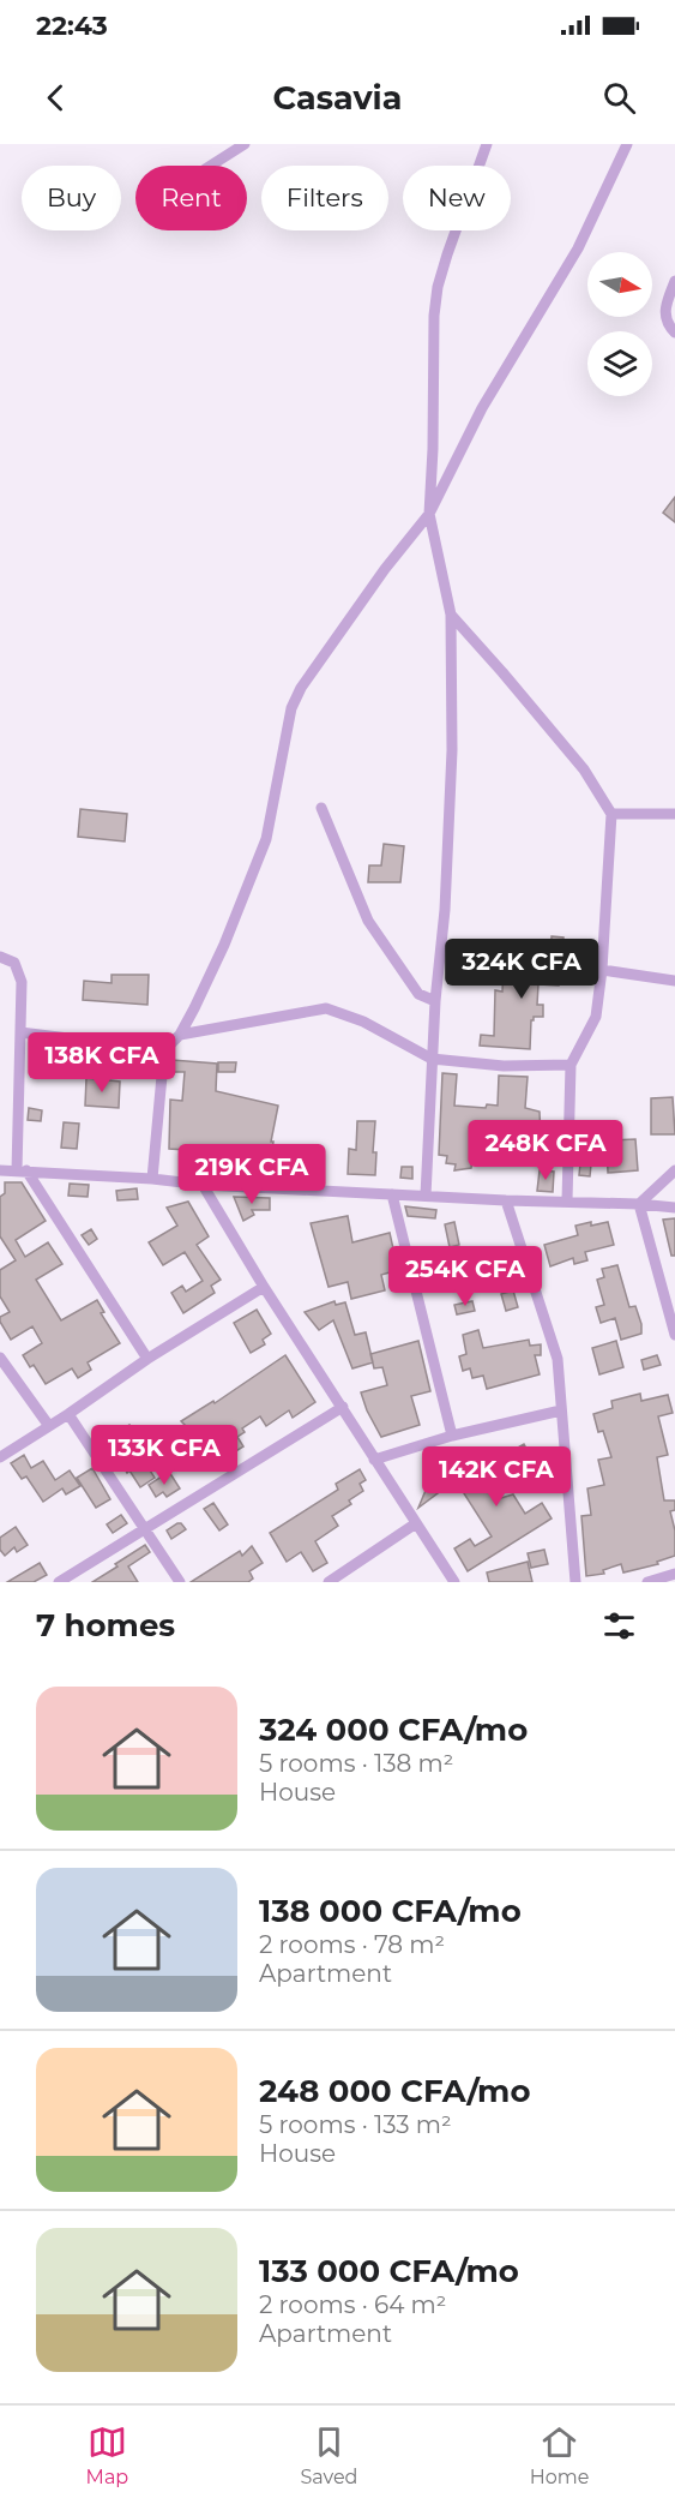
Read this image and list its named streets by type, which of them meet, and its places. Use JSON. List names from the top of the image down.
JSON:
{
  "north": "right",
  "page": {
    "status": "22:43",
    "header": "Casavia",
    "chip": [
      "Buy",
      "Rent",
      "Filters",
      "New"
    ],
    "price": [
      "324K CFA",
      "138K CFA",
      "248K CFA",
      "219K CFA",
      "254K CFA",
      "133K CFA",
      "142K CFA"
    ],
    "heading": "7 homes",
    "list": [
      {
        "name": "324 000 CFA/mo",
        "note": "5 rooms · 138 m² · House"
      },
      {
        "name": "138 000 CFA/mo",
        "note": "2 rooms · 78 m² · Apartment"
      },
      {
        "name": "248 000 CFA/mo",
        "note": "5 rooms · 133 m² · House"
      },
      {
        "name": "133 000 CFA/mo",
        "note": "2 rooms · 64 m² · Apartment"
      }
    ],
    "tabs": ["Map", "Saved", "Home"]
  }
}
